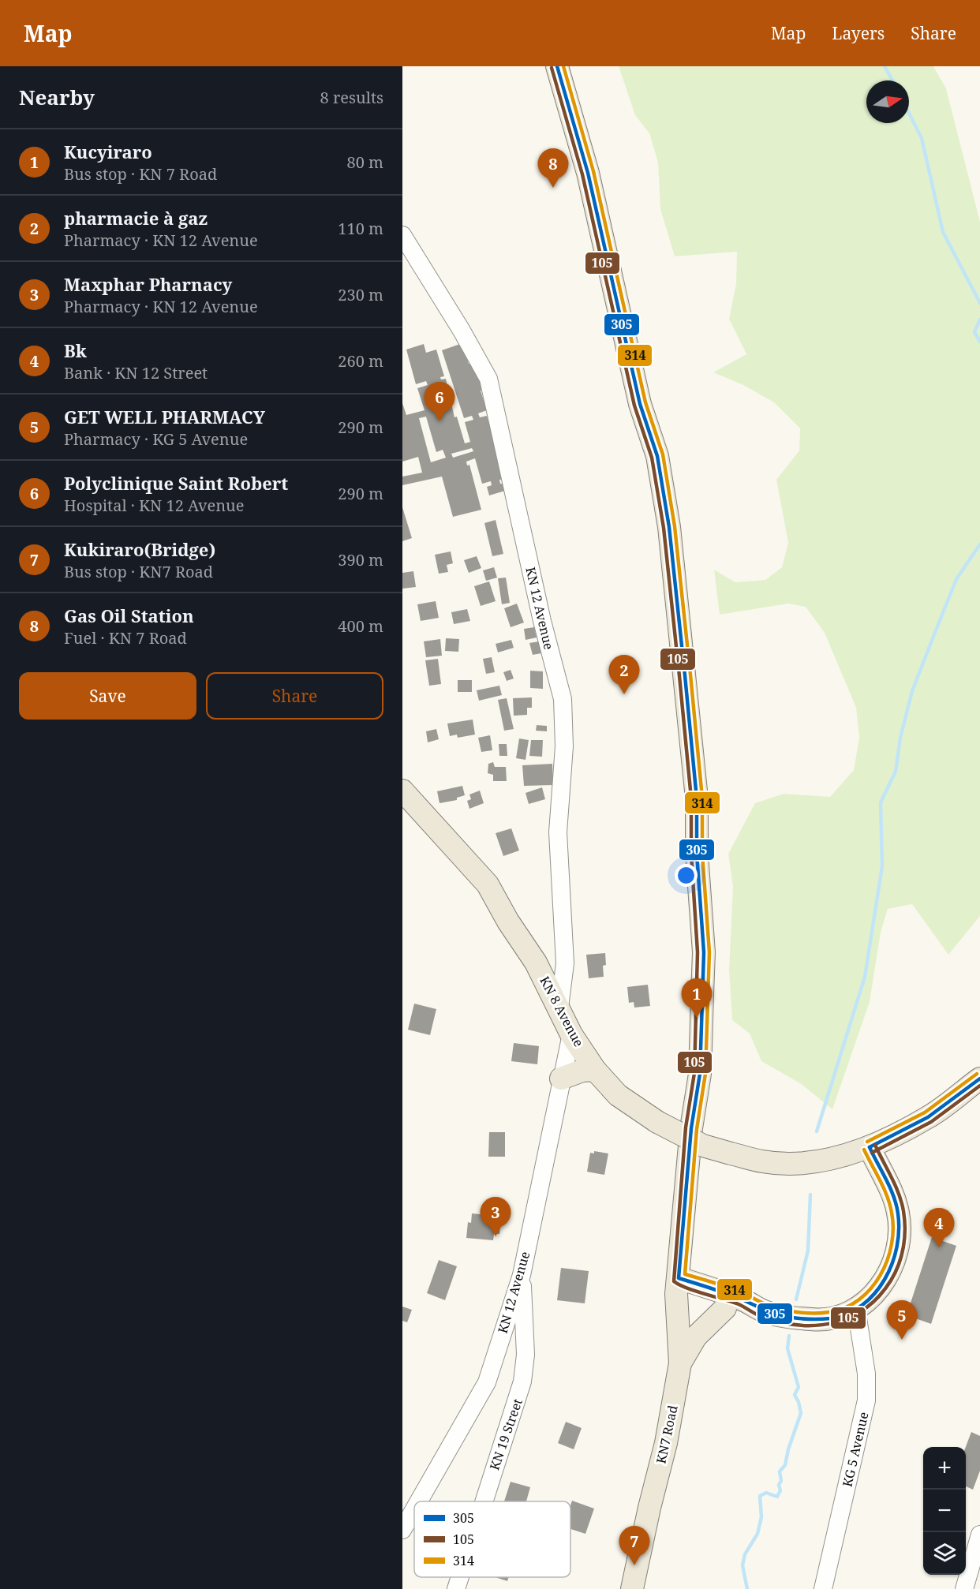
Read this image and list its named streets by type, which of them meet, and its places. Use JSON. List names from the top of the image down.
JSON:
{
  "streets": {
    "main road": ["KN 8 Avenue", "KN7 Road"],
    "street": ["KN 12 Avenue", "KN 19 Street", "KG 5 Avenue"]
  },
  "crossings": [
    ["KN 12 Avenue", "KN 8 Avenue"],
    ["KN 12 Avenue", "KN 19 Street"]
  ],
  "lines": ["transit line 305", "transit line 314", "transit line 105"],
  "legend": ["305", "105", "314"],
  "north": "right",
  "page": {
    "header": "Map",
    "nav": ["Map", "Layers", "Share"],
    "heading": ["Nearby", "8 results"],
    "list": [
      {
        "mark": "1",
        "name": "Kucyiraro",
        "note": "Bus stop · KN 7 Road",
        "value": "80 m"
      },
      {
        "mark": "2",
        "name": "pharmacie à gaz",
        "note": "Pharmacy · KN 12 Avenue",
        "value": "110 m"
      },
      {
        "mark": "3",
        "name": "Maxphar Pharnacy",
        "note": "Pharmacy · KN 12 Avenue",
        "value": "230 m"
      },
      {
        "mark": "4",
        "name": "Bk",
        "note": "Bank · KN 12 Street",
        "value": "260 m"
      },
      {
        "mark": "5",
        "name": "GET WELL PHARMACY",
        "note": "Pharmacy · KG 5 Avenue",
        "value": "290 m"
      },
      {
        "mark": "6",
        "name": "Polyclinique Saint Robert",
        "note": "Hospital · KN 12 Avenue",
        "value": "290 m"
      },
      {
        "mark": "7",
        "name": "Kukiraro(Bridge)",
        "note": "Bus stop · KN7 Road",
        "value": "390 m"
      },
      {
        "mark": "8",
        "name": "Gas Oil Station",
        "note": "Fuel · KN 7 Road",
        "value": "400 m"
      }
    ],
    "pins": [
      "8",
      "6",
      "2",
      "1",
      "3",
      "4",
      "5",
      "7"
    ],
    "buttons": ["Save", "Share"],
    "map_buttons": ["+", "−"]
  }
}
